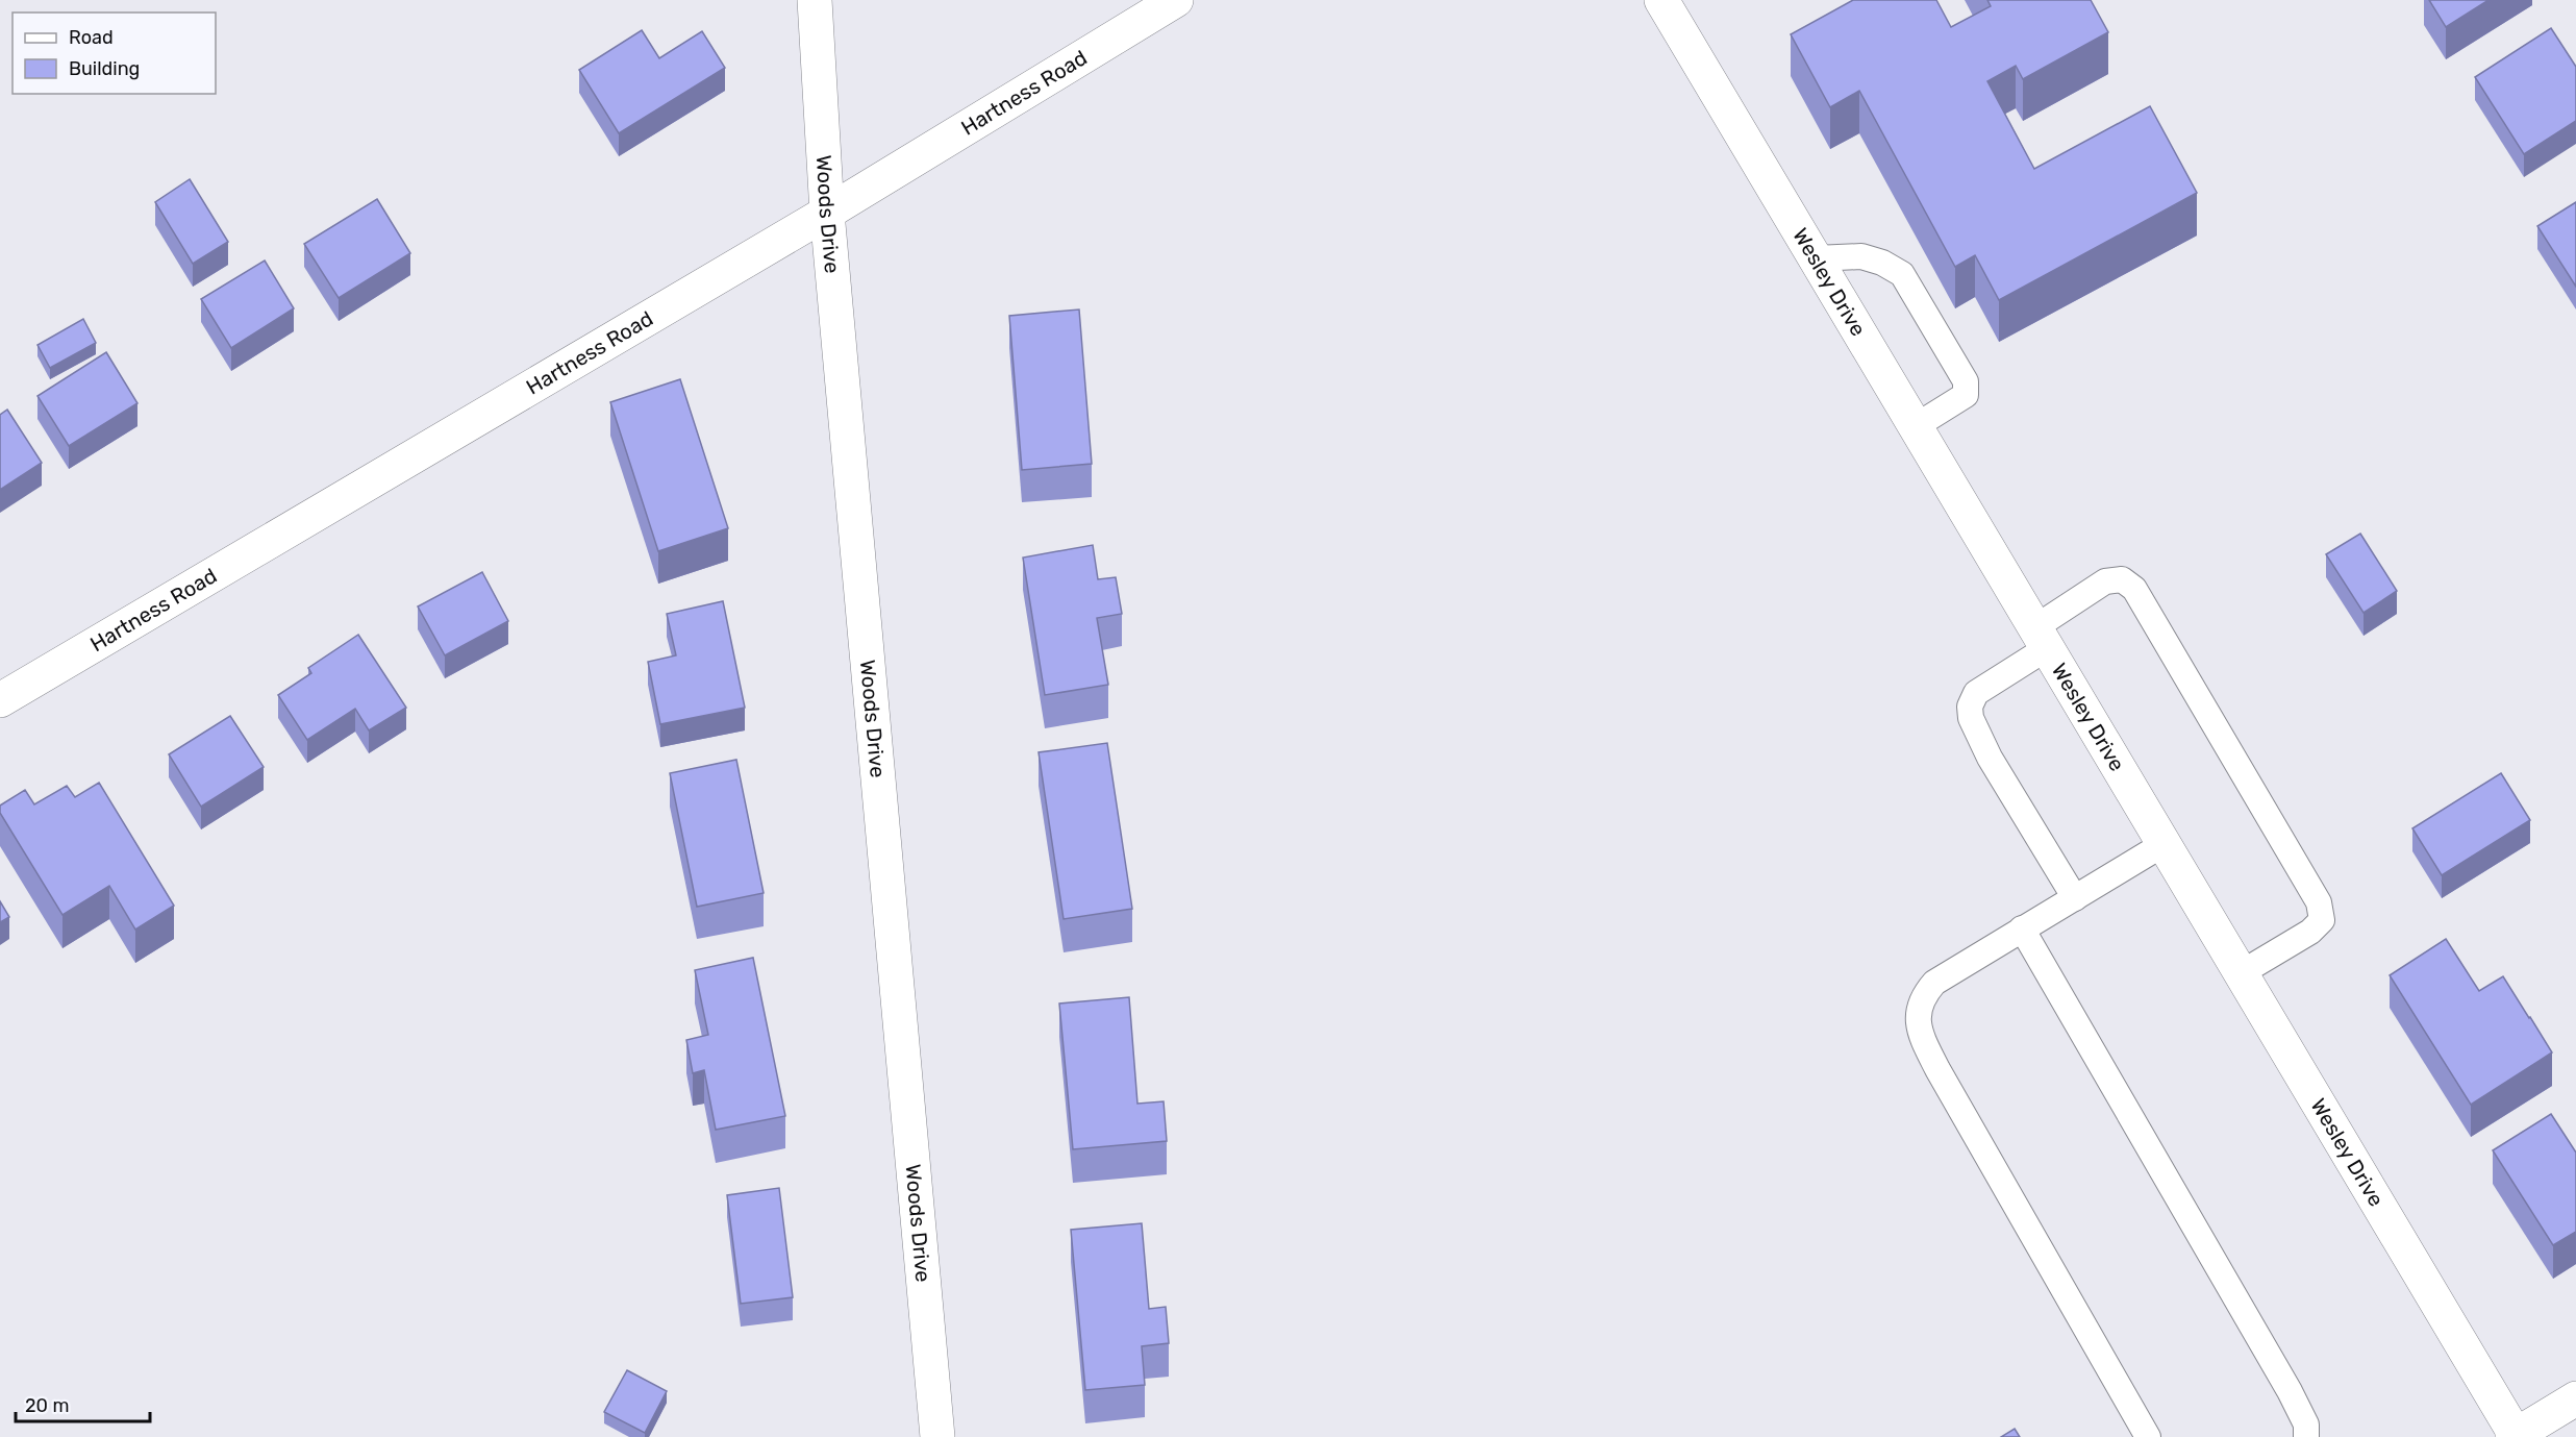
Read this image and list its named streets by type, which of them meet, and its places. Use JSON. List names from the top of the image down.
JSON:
{
  "streets": {
    "street": ["Hartness Road", "Woods Drive", "Wesley Drive"]
  },
  "crossings": [
    ["Hartness Road", "Woods Drive"]
  ],
  "legend": ["Road", "Building"],
  "scale_bar": "20 m"
}
